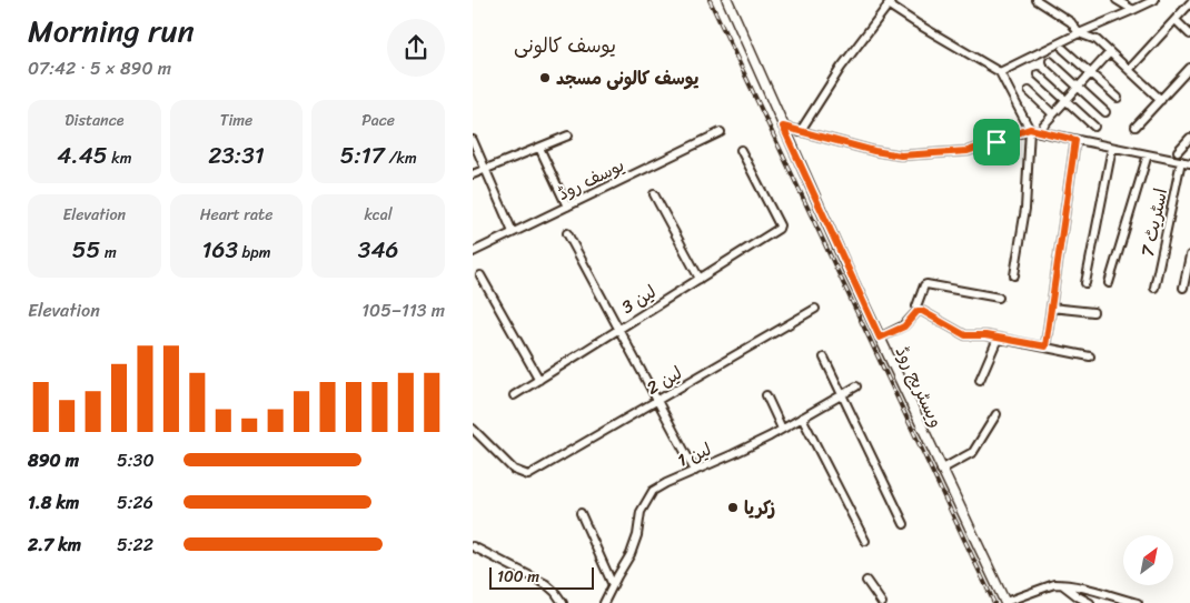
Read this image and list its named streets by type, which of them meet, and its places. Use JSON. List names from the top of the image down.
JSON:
{
  "streets": {
    "main road": ["ویسٹریج روڈ"],
    "street": [
      "یوسف روڈ",
      "اسٹریٹ 7",
      "لین 3",
      "لین 2",
      "لین 1"
    ]
  },
  "districts": ["یوسف کالونی"],
  "places": ["یوسف کالونی مسجد", "زکریا"],
  "scale_bar": "100 m",
  "north": "top right",
  "page": {
    "heading": ["Morning run", "07:42 · 5 × 890 m"],
    "stats": [
      ["Distance", "4.45 km"],
      ["Time", "23:31"],
      ["Pace", "5:17 /km"],
      ["Elevation", "55 m"],
      ["Heart rate", "163 bpm"],
      ["kcal", "346"]
    ],
    "chart": ["Elevation", "105–113 m"],
    "list": [
      {
        "name": "890 m",
        "note": "5:30"
      },
      {
        "name": "1.8 km",
        "note": "5:26"
      },
      {
        "name": "2.7 km",
        "note": "5:22"
      }
    ],
    "scale": "100 m"
  }
}
